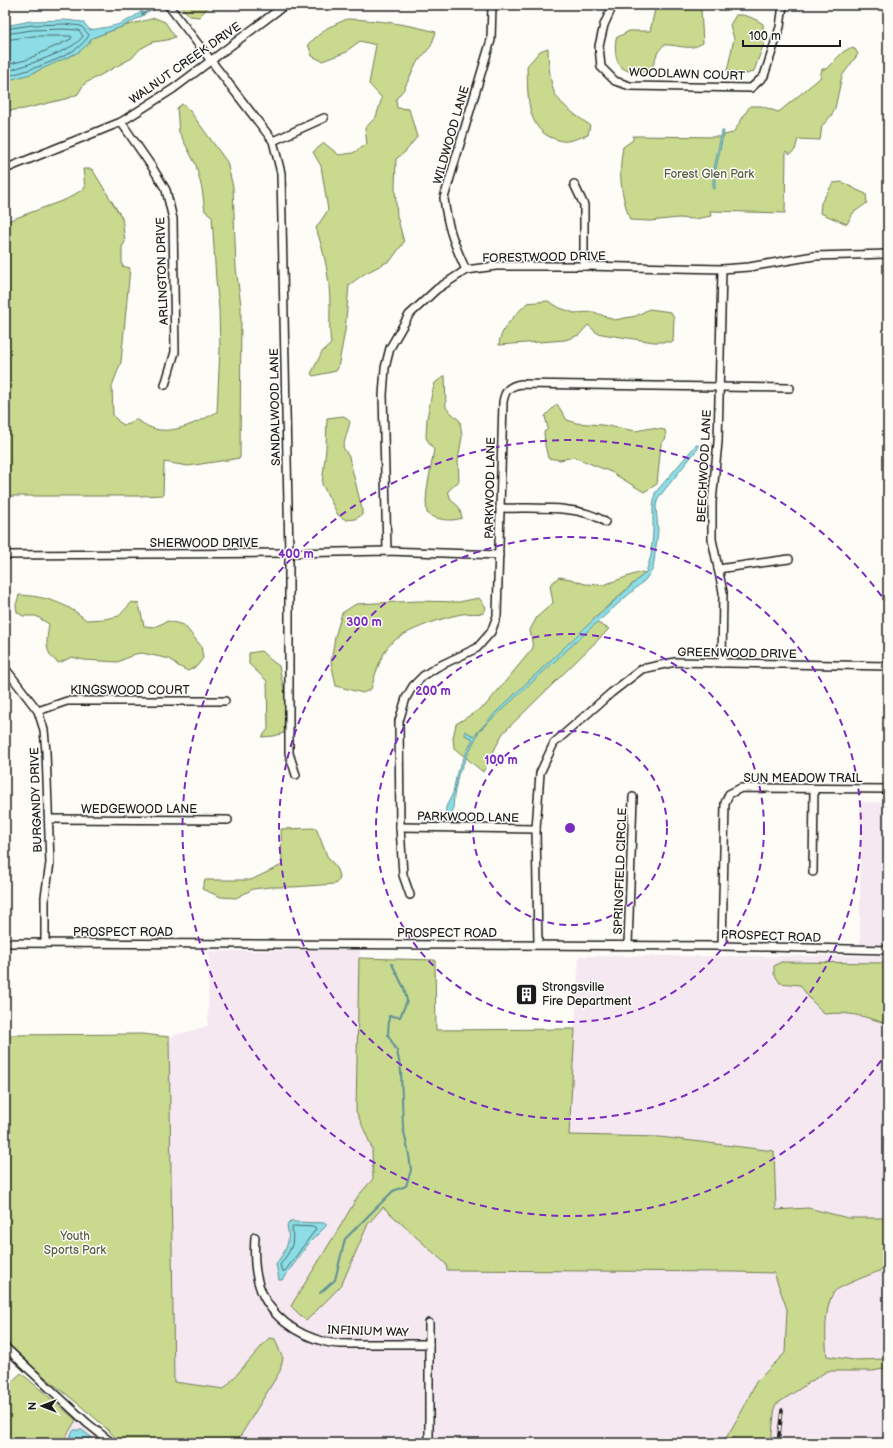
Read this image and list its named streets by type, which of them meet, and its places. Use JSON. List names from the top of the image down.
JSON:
{
  "streets": {
    "street": [
      "WALNUT CREEK DRIVE",
      "WOODLAWN COURT",
      "WILDWOOD LANE",
      "FORESTWOOD DRIVE",
      "ARLINGTON DRIVE",
      "SANDALWOOD LANE",
      "BEECHWOOD LANE",
      "PARKWOOD LANE",
      "SHERWOOD DRIVE",
      "GREENWOOD DRIVE",
      "KINGSWOOD COURT",
      "SUN MEADOW TRAIL",
      "BURGANDY DRIVE",
      "WEDGEWOOD LANE",
      "SPRINGFIELD CIRCLE",
      "PROSPECT ROAD",
      "INFINIUM WAY"
    ]
  },
  "crossings": [
    ["WALNUT CREEK DRIVE", "ARLINGTON DRIVE"],
    ["WALNUT CREEK DRIVE", "SANDALWOOD LANE"],
    ["WILDWOOD LANE", "FORESTWOOD DRIVE"],
    ["FORESTWOOD DRIVE", "BEECHWOOD LANE"],
    ["FORESTWOOD DRIVE", "SHERWOOD DRIVE"],
    ["SANDALWOOD LANE", "SHERWOOD DRIVE"],
    ["BEECHWOOD LANE", "PARKWOOD LANE"],
    ["BEECHWOOD LANE", "GREENWOOD DRIVE"],
    ["PARKWOOD LANE", "SHERWOOD DRIVE"],
    ["PARKWOOD LANE", "GREENWOOD DRIVE"],
    ["GREENWOOD DRIVE", "PROSPECT ROAD"],
    ["KINGSWOOD COURT", "BURGANDY DRIVE"],
    ["SUN MEADOW TRAIL", "PROSPECT ROAD"],
    ["BURGANDY DRIVE", "WEDGEWOOD LANE"],
    ["BURGANDY DRIVE", "PROSPECT ROAD"],
    ["SPRINGFIELD CIRCLE", "PROSPECT ROAD"]
  ],
  "parks": ["Forest Glen Park", "Youth Sports Park"],
  "places": {
    "building": ["Strongsville Fire Department"]
  },
  "scale_bar": "100 m",
  "north": "left",
  "rings": [
    "400 m",
    "300 m",
    "200 m",
    "100 m"
  ]
}
